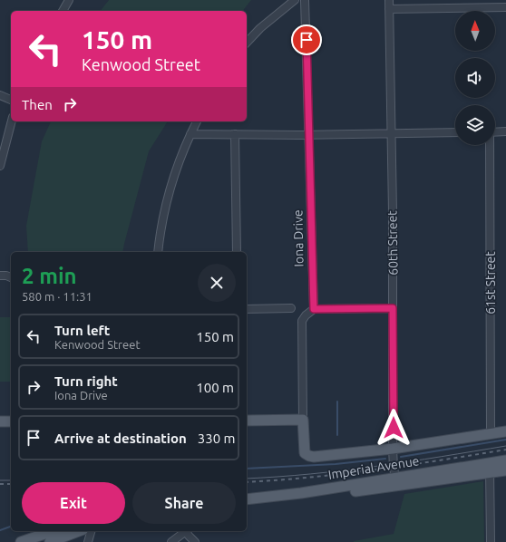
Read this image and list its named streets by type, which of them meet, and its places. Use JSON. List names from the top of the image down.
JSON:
{
  "streets": {
    "main road": ["Imperial Avenue"],
    "street": ["Iona Drive", "60th Street", "61st Street"]
  },
  "crossings": [
    ["60th Street", "Imperial Avenue"]
  ],
  "north": "top",
  "page": {
    "turn": ["150 m", "Kenwood Street"],
    "then": "Then",
    "heading": ["2 min", "580 m · 11:31"],
    "list": [
      {
        "name": "Turn left",
        "note": "Kenwood Street",
        "value": "150 m"
      },
      {
        "name": "Turn right",
        "note": "Iona Drive",
        "value": "100 m"
      },
      {
        "name": "Arrive at destination",
        "value": "330 m"
      }
    ],
    "buttons": ["Exit", "Share"]
  }
}
